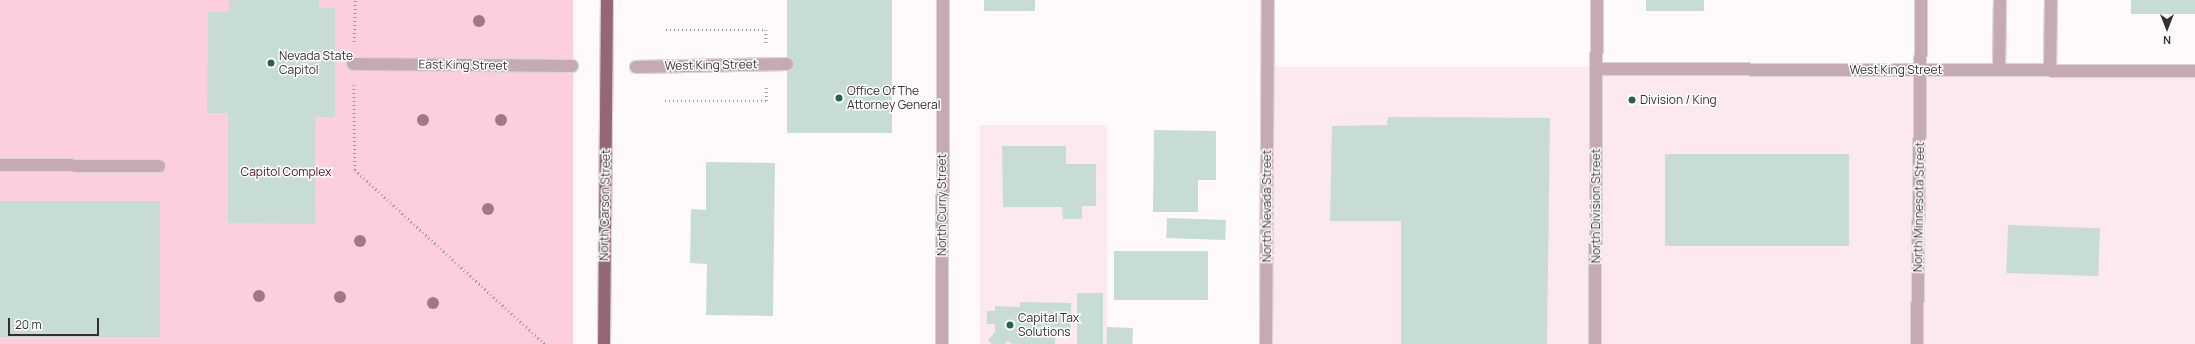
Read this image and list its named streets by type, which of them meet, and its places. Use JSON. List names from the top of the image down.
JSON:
{
  "streets": {
    "main road": ["North Carson Street"],
    "street": [
      "East King Street",
      "West King Street",
      "North Curry Street",
      "North Nevada Street",
      "North Division Street",
      "North Minnesota Street"
    ]
  },
  "crossings": [
    ["West King Street", "North Division Street"],
    ["West King Street", "North Minnesota Street"]
  ],
  "parks": ["Capitol Complex"],
  "places": [
    "Nevada State Capitol",
    "Office Of The Attorney General",
    "Division / King",
    "Capital Tax Solutions"
  ],
  "scale_bar": "20 m",
  "north": "bottom"
}
